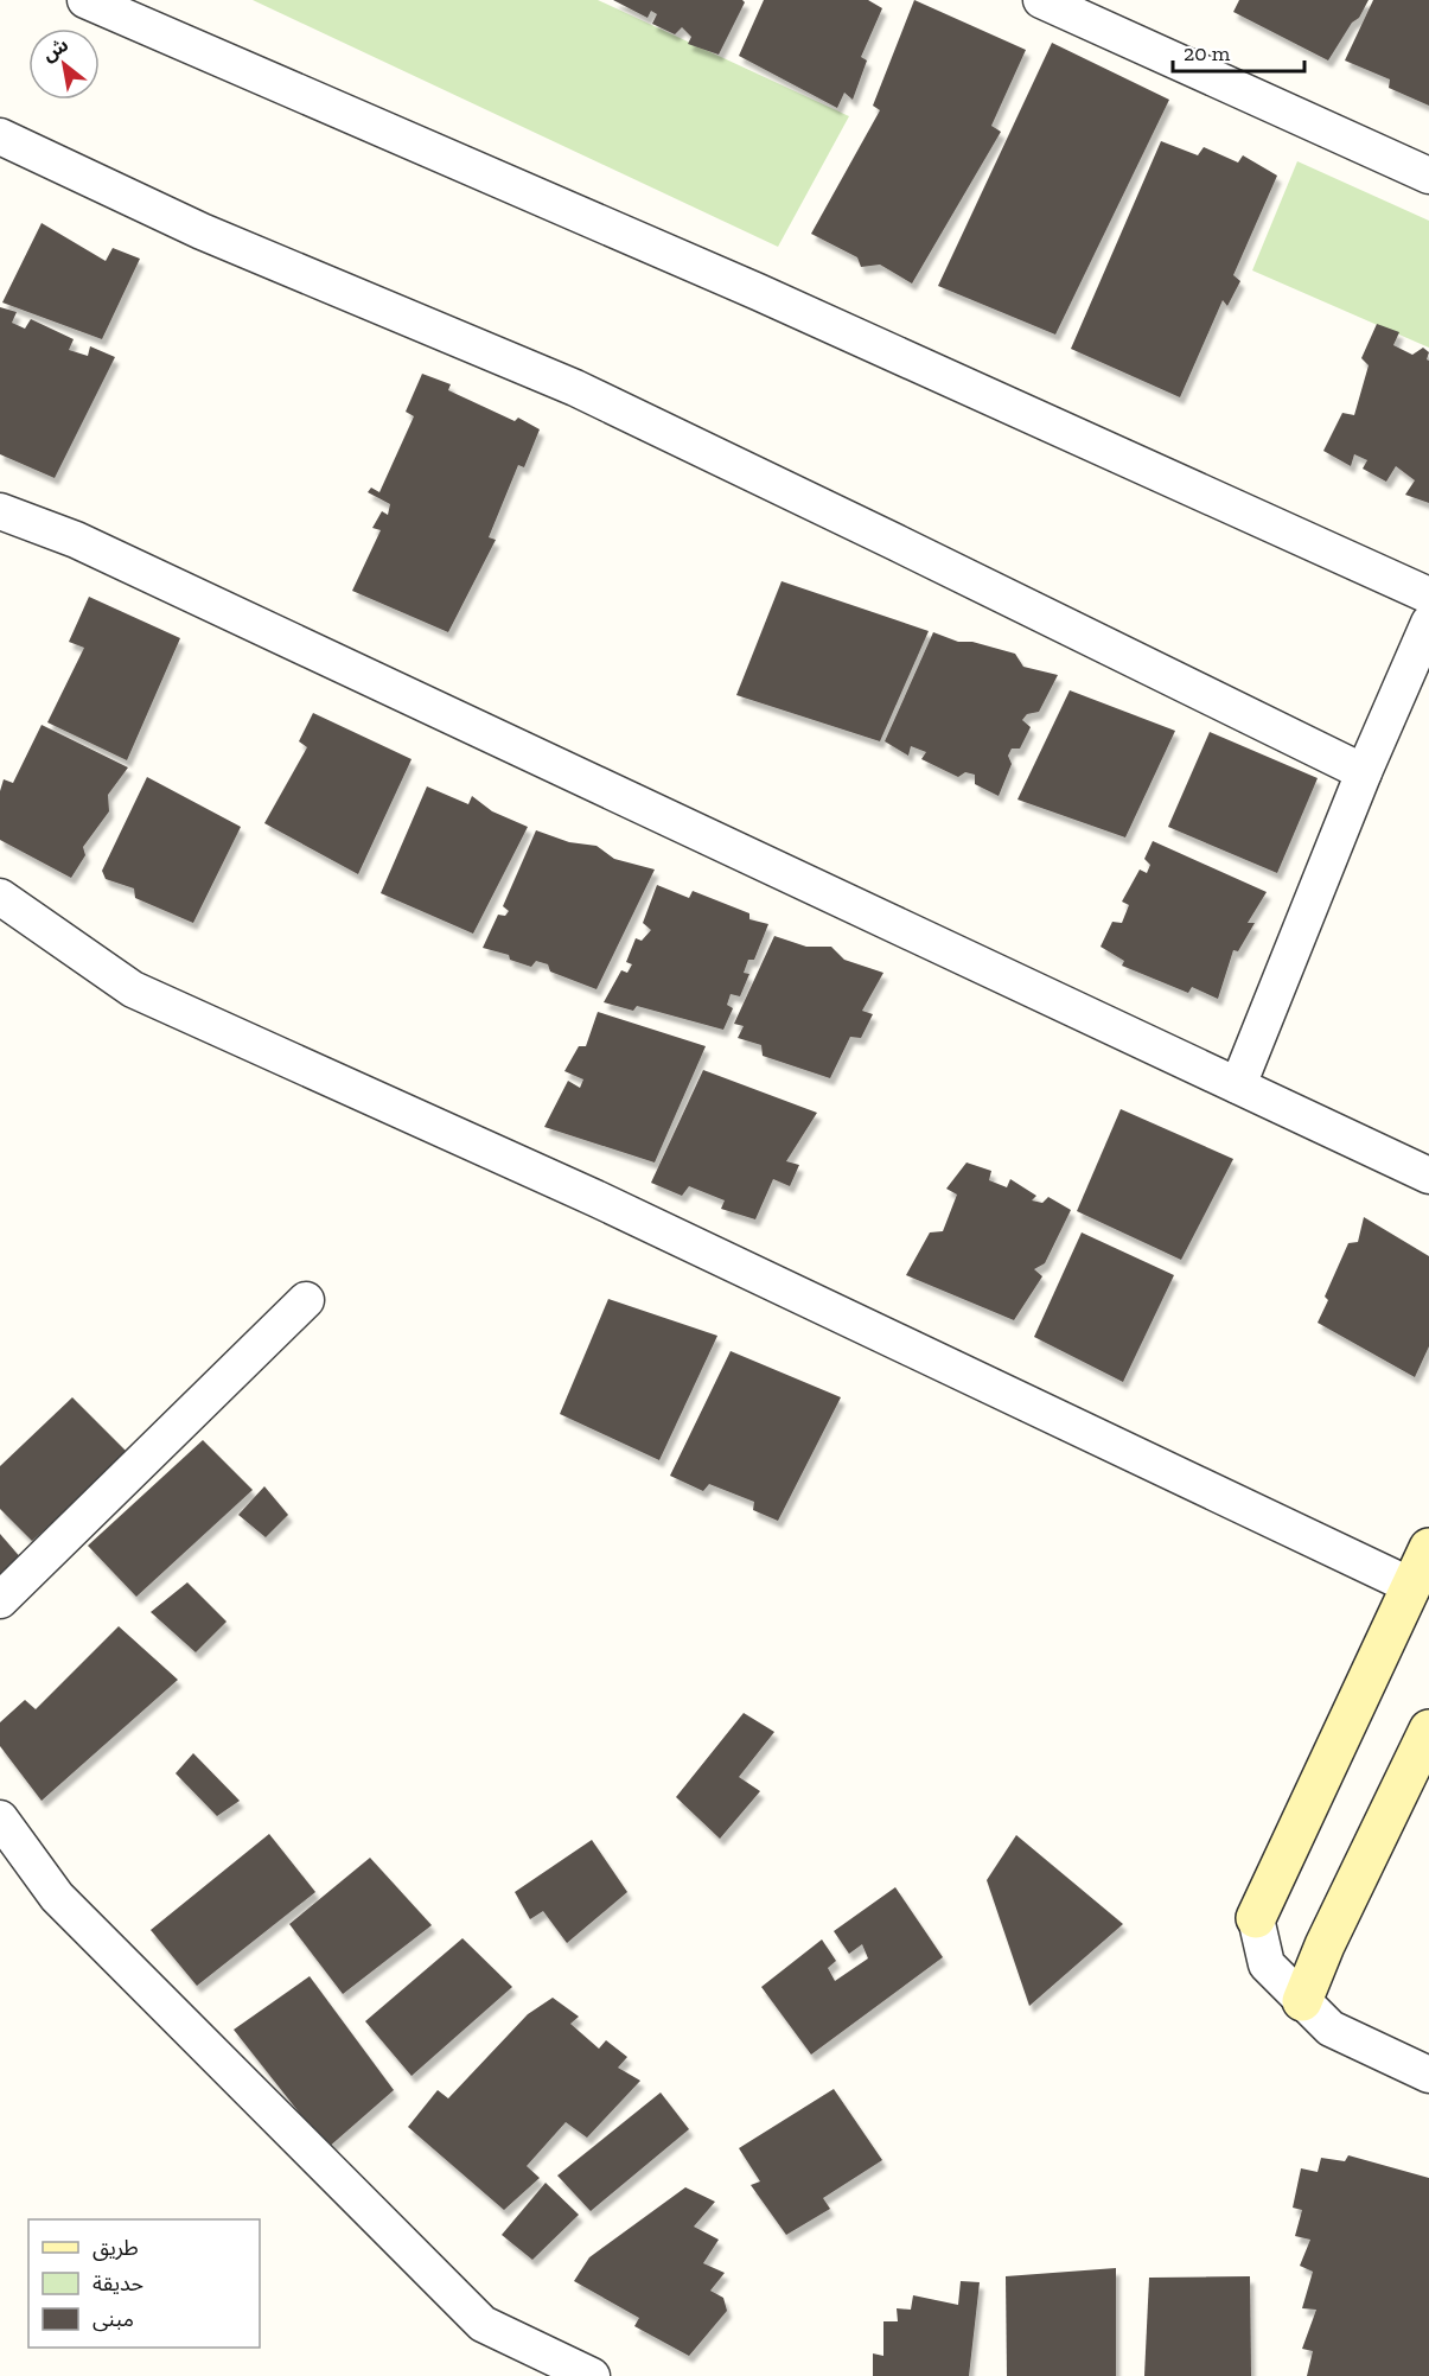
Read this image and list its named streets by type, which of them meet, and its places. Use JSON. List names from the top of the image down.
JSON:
{
  "legend": ["طريق", "حديقة", "مبنى"],
  "scale_bar": "20 m",
  "north": "top left"
}
